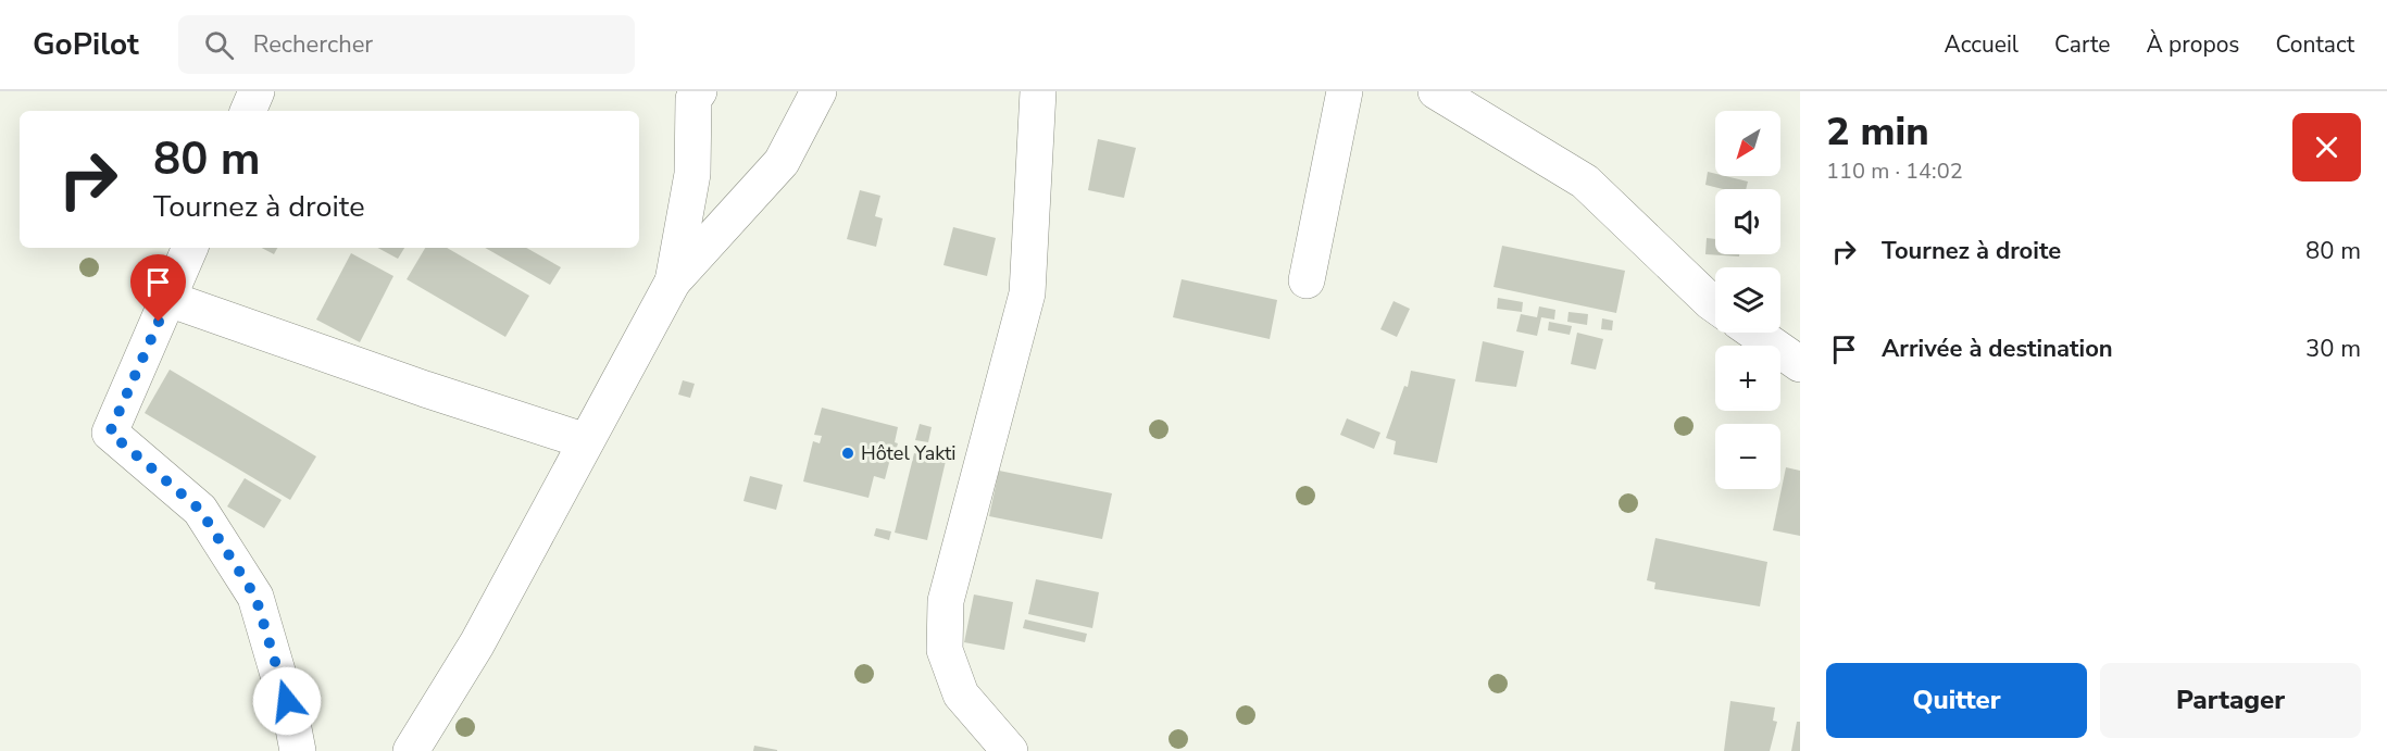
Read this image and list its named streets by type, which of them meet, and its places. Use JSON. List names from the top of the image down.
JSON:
{
  "places": ["Hôtel Yakti"],
  "north": "bottom left",
  "page": {
    "header": "GoPilot",
    "search": "Rechercher",
    "nav": [
      "Accueil",
      "Carte",
      "À propos",
      "Contact"
    ],
    "heading": ["2 min", "110 m · 14:02"],
    "map_buttons": ["+", "−"],
    "turn": ["80 m", "Tournez à droite"],
    "list": [
      {
        "name": "Tournez à droite",
        "value": "80 m"
      },
      {
        "name": "Arrivée à destination",
        "value": "30 m"
      }
    ],
    "buttons": ["Quitter", "Partager"]
  }
}
